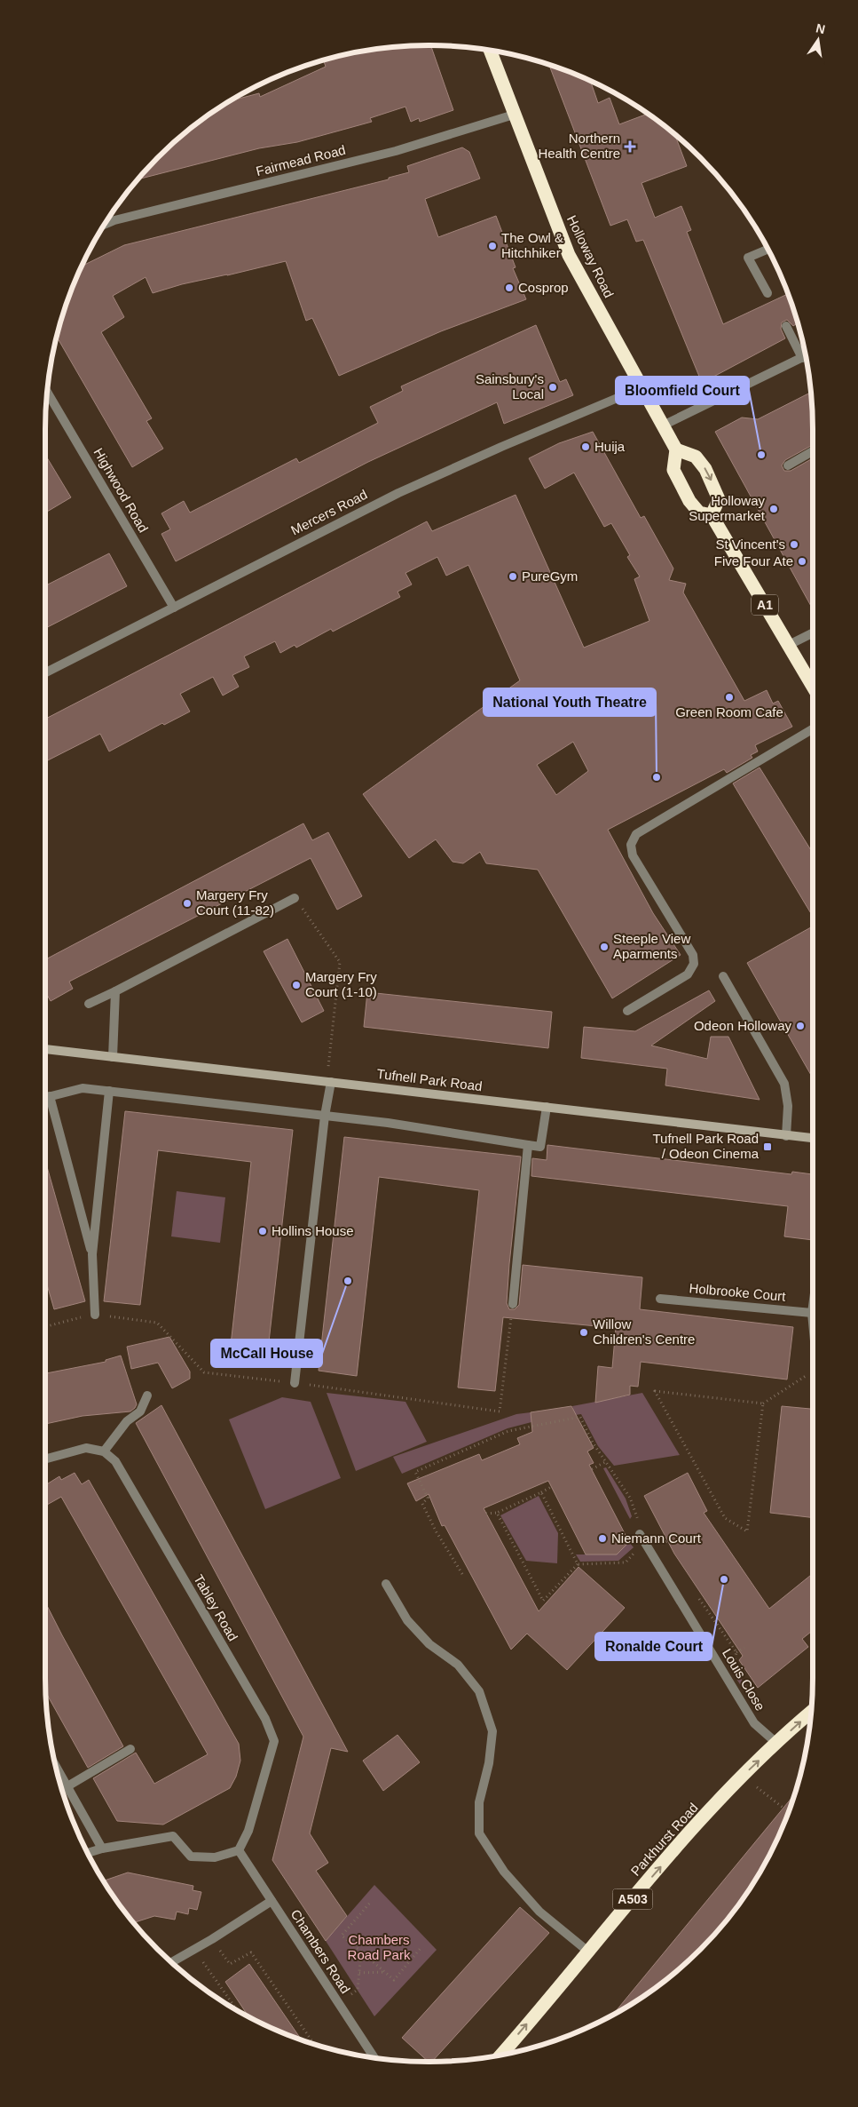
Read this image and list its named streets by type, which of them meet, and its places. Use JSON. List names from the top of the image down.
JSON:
{
  "streets": {
    "highway": [
      "Holloway Road",
      "A1",
      "Parkhurst Road",
      "A503"
    ],
    "street": [
      "Fairmead Road",
      "Highwood Road",
      "Mercers Road",
      "Tufnell Park Road",
      "Holbrooke Court",
      "Tabley Road",
      "Louis Close",
      "Chambers Road"
    ]
  },
  "crossings": [
    ["Fairmead Road", "Holloway Road"],
    ["Holloway Road", "Mercers Road"],
    ["Highwood Road", "Mercers Road"],
    ["Tabley Road", "Chambers Road"],
    ["Louis Close", "Parkhurst Road"]
  ],
  "one_way": ["Parkhurst Road"],
  "parks": ["Chambers Road Park"],
  "places": {
    "health": ["Northern Health Centre"],
    "other": [
      "The Owl & Hitchhiker",
      "Cosprop",
      "Sainsbury's Local",
      "Huija",
      "Bloomfield Court",
      "Holloway Supermarket",
      "St Vincent's",
      "Five Four Ate",
      "PureGym",
      "Green Room Cafe",
      "National Youth Theatre",
      "Margery Fry Court (11-82)",
      "Steeple View Aparments",
      "Margery Fry Court (1-10)",
      "Odeon Holloway",
      "Hollins House",
      "McCall House",
      "Willow Children's Centre",
      "Niemann Court",
      "Ronalde Court"
    ],
    "transit": ["Tufnell Park Road / Odeon Cinema"]
  },
  "north": "top"
}
